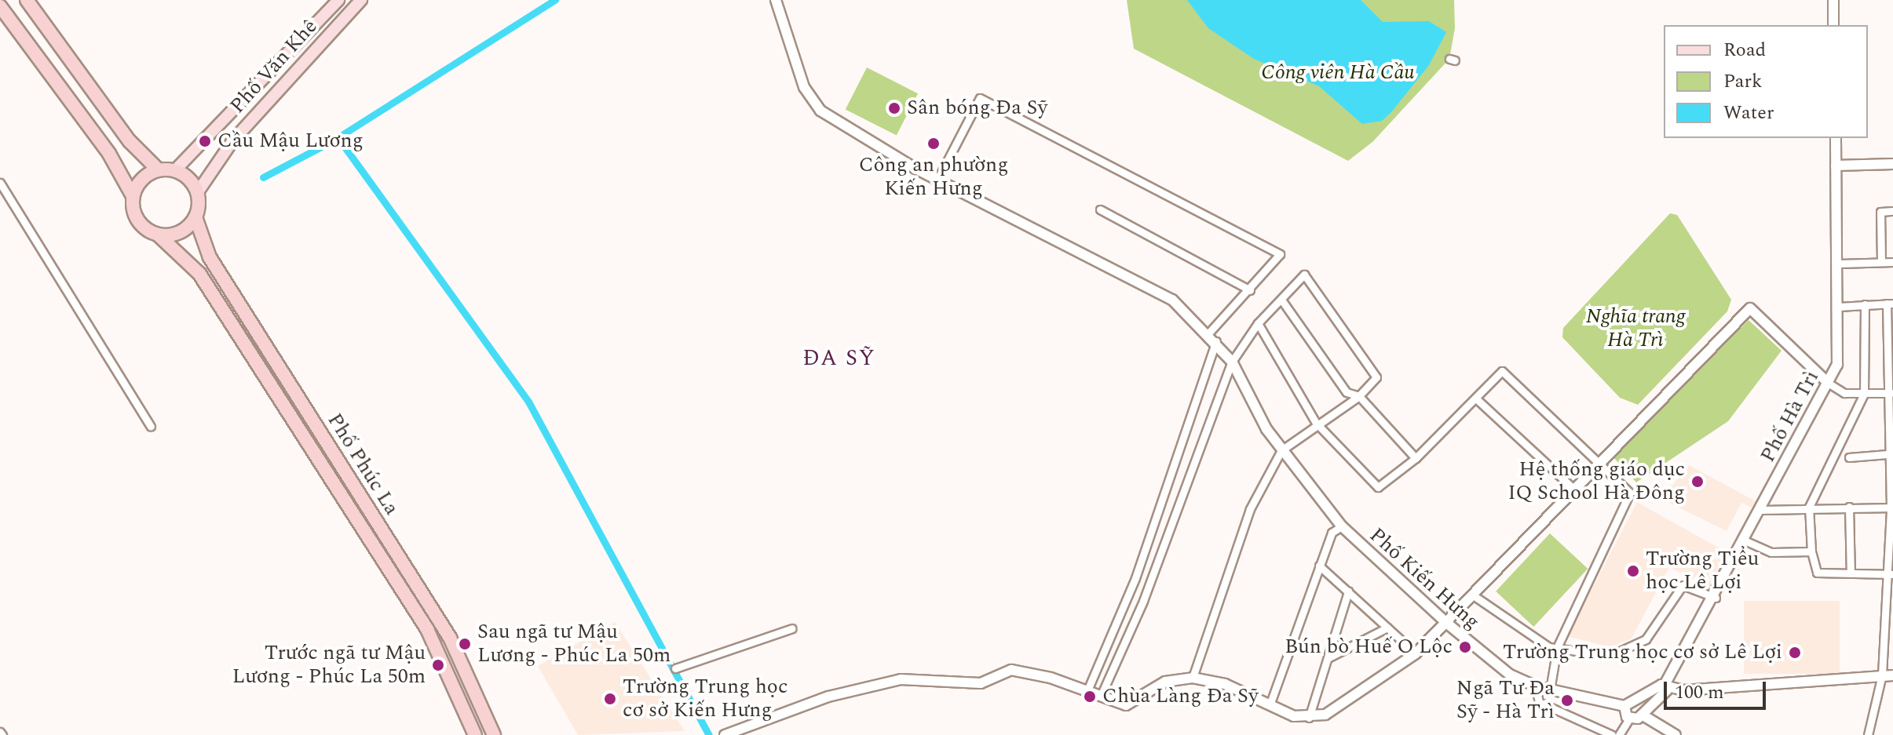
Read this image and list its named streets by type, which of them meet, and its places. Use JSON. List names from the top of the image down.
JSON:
{
  "streets": {
    "highway": ["Phố Phúc La"],
    "main road": ["Phố Văn Khê"],
    "street": ["Phố Hà Trì", "Phố Kiến Hưng"]
  },
  "crossings": [
    ["Phố Văn Khê", "Phố Phúc La"]
  ],
  "districts": ["ĐA SỸ"],
  "parks": ["Công viên Hà Cầu", "Nghĩa trang Hà Trì"],
  "places": [
    "Sân bóng Đa Sỹ",
    "Cầu Mậu Lương",
    "Công an phường Kiến Hưng",
    "Hệ thống giáo dục IQ School Hà Đông",
    "Trường Tiểu học Lê Lợi",
    "Sau ngã tư Mậu Lương - Phúc La 50m",
    "Bún bò Huế O Lộc",
    "Trường Trung học cơ sở Lê Lợi",
    "Trước ngã tư Mậu Lương - Phúc La 50m",
    "Chùa Làng Đa Sỹ",
    "Trường Trung học cơ sở Kiến Hưng",
    "Ngã Tư Đa Sỹ - Hà Trì"
  ],
  "legend": ["Road", "Park", "Water"],
  "scale_bar": "100 m"
}
